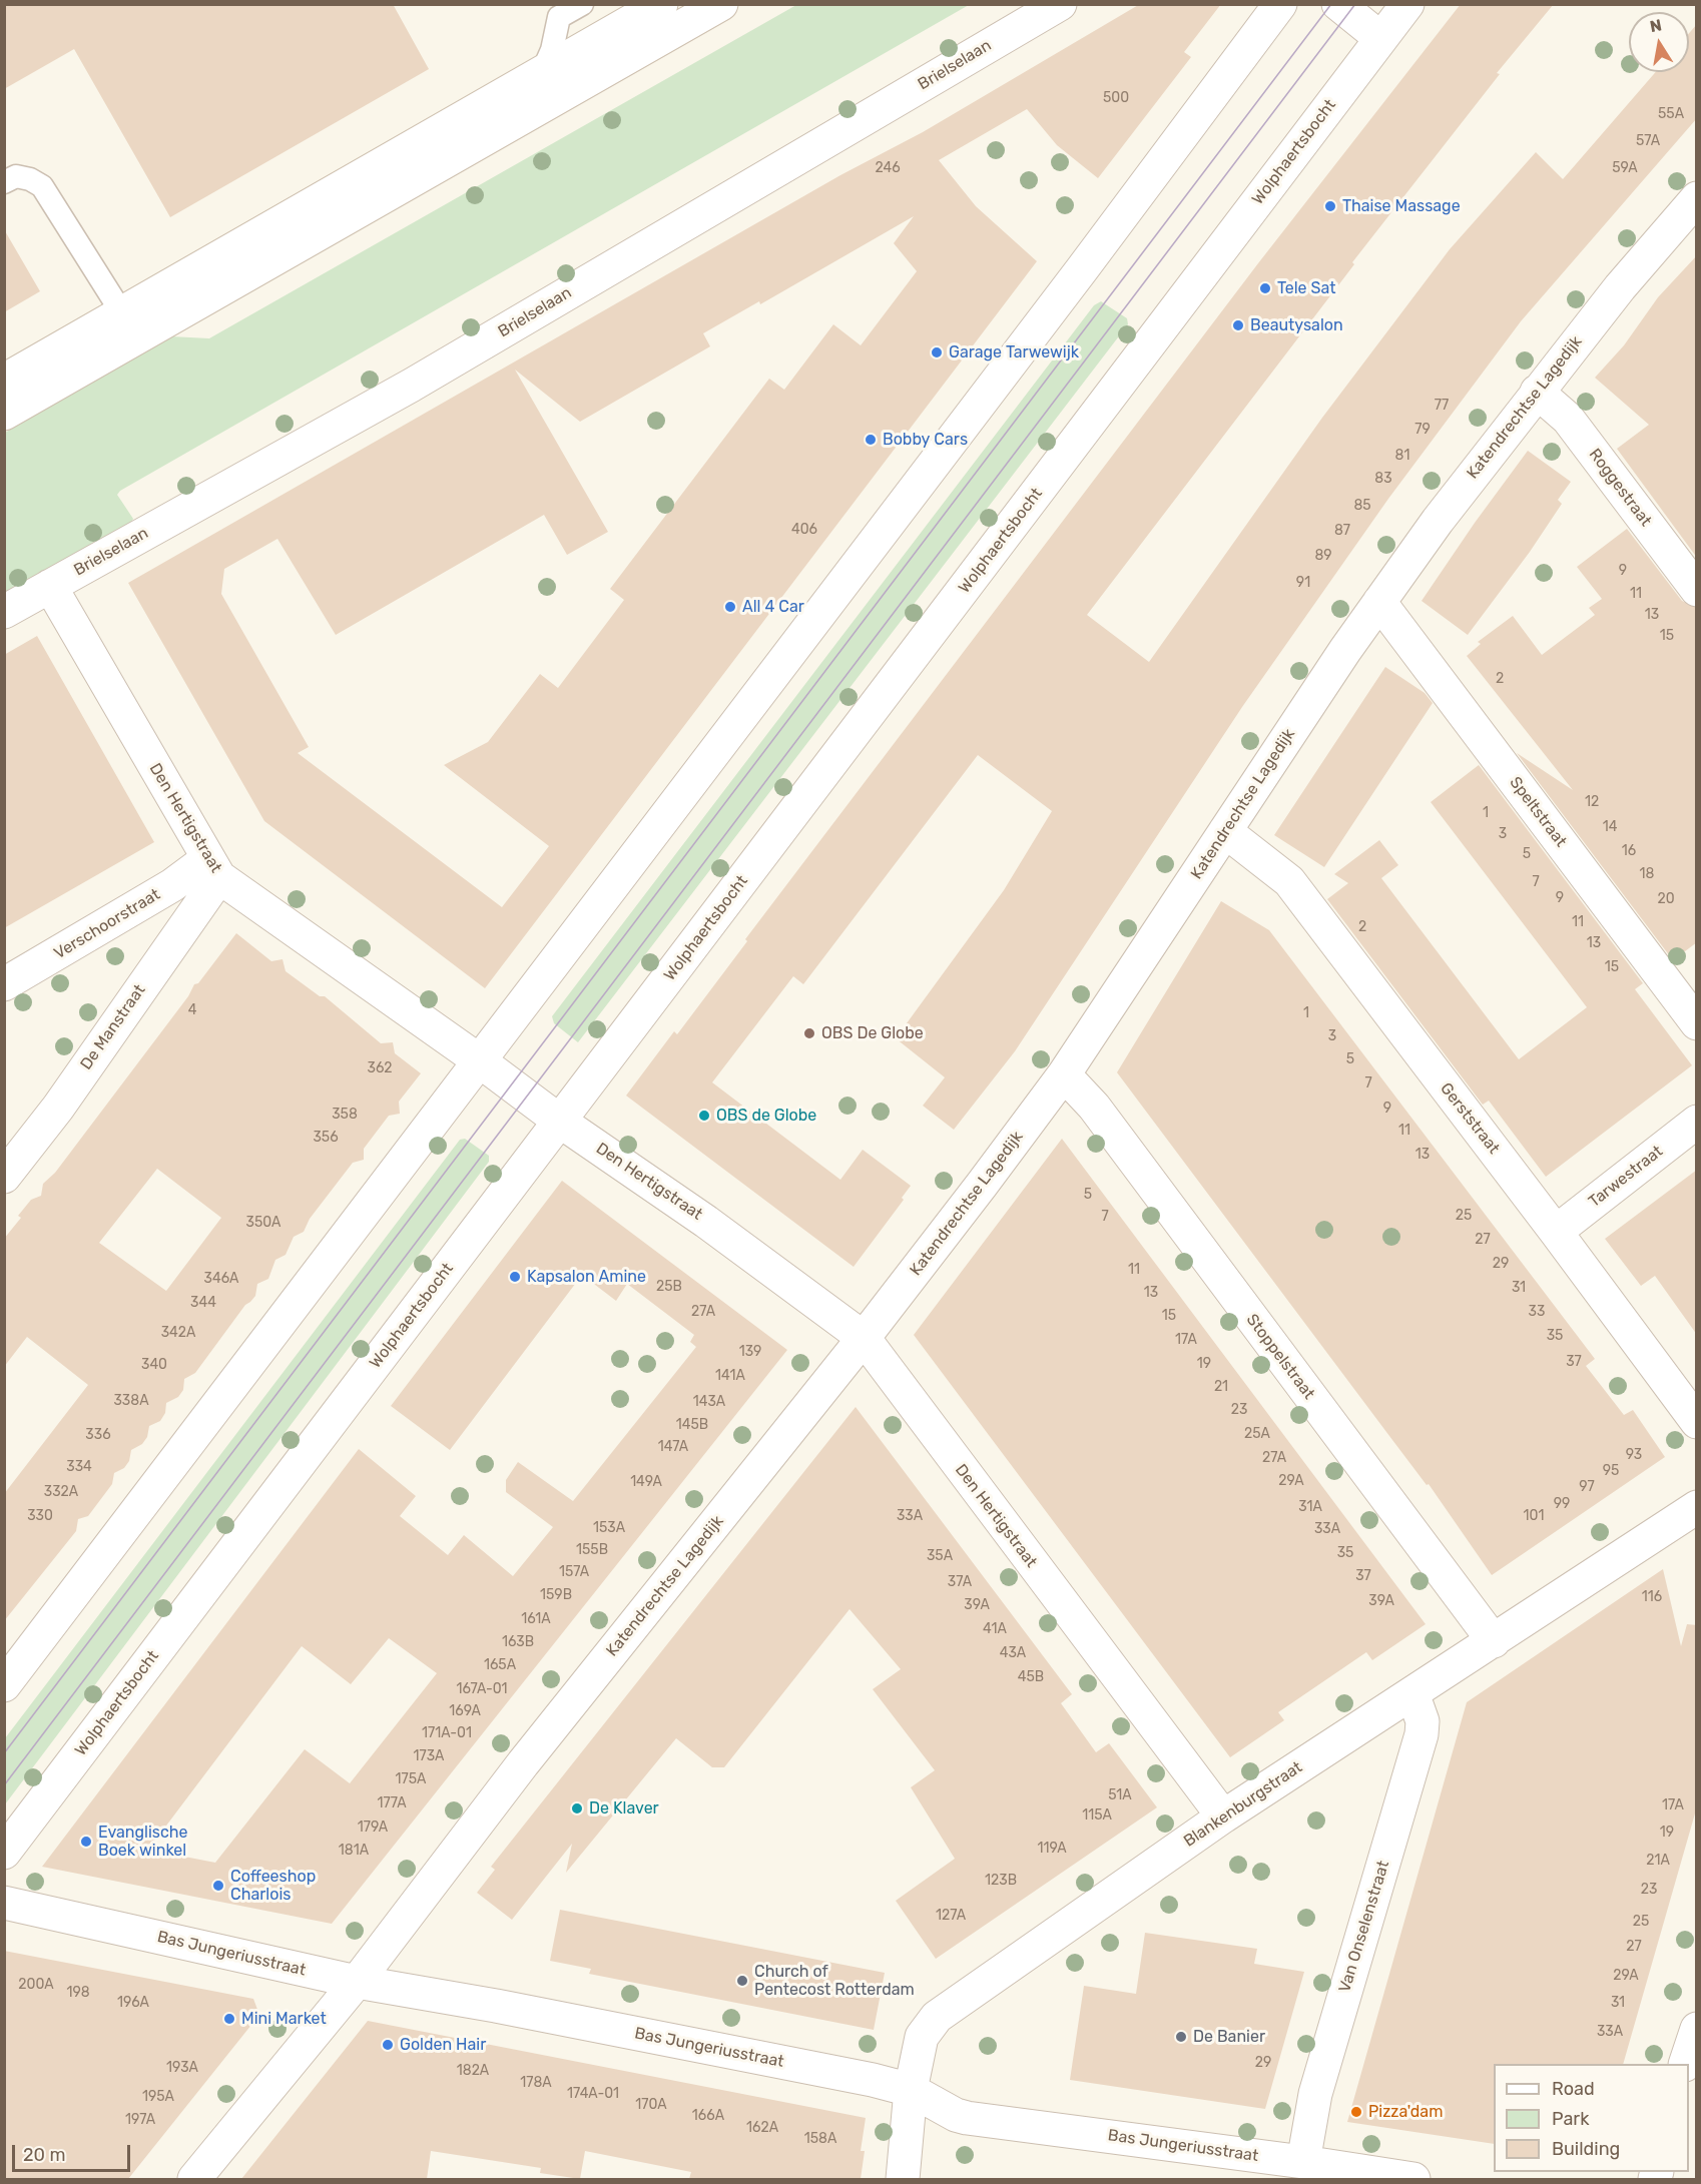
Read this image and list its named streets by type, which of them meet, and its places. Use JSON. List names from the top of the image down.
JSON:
{
  "streets": {
    "street": [
      "Brielselaan",
      "Wolphaertsbocht",
      "Katendrechtse Lagedijk",
      "Roggestraat",
      "Speltstraat",
      "Den Hertigstraat",
      "Verschoorstraat",
      "De Manstraat",
      "Gerststraat",
      "Tarwestraat",
      "Stoppelstraat",
      "Blankenburgstraat",
      "Van Onselenstraat",
      "Bas Jungeriusstraat"
    ]
  },
  "crossings": [
    ["Brielselaan", "Den Hertigstraat"],
    ["Wolphaertsbocht", "Den Hertigstraat"],
    ["Katendrechtse Lagedijk", "Roggestraat"],
    ["Katendrechtse Lagedijk", "Speltstraat"],
    ["Katendrechtse Lagedijk", "Den Hertigstraat"],
    ["Katendrechtse Lagedijk", "Gerststraat"],
    ["Katendrechtse Lagedijk", "Stoppelstraat"],
    ["Katendrechtse Lagedijk", "Bas Jungeriusstraat"],
    ["Den Hertigstraat", "Verschoorstraat"],
    ["Den Hertigstraat", "De Manstraat"],
    ["Den Hertigstraat", "Blankenburgstraat"],
    ["Verschoorstraat", "De Manstraat"],
    ["Gerststraat", "Tarwestraat"],
    ["Stoppelstraat", "Blankenburgstraat"],
    ["Blankenburgstraat", "Van Onselenstraat"],
    ["Blankenburgstraat", "Bas Jungeriusstraat"],
    ["Van Onselenstraat", "Bas Jungeriusstraat"]
  ],
  "places": [
    "Thaise Massage",
    "Tele Sat",
    "Beautysalon",
    "Garage Tarwewijk",
    "Bobby Cars",
    "All 4 Car",
    "OBS De Globe",
    "OBS de Globe",
    "Kapsalon Amine",
    "De Klaver",
    "Evanglische Boek winkel",
    "Coffeeshop Charlois",
    "Church of Pentecost Rotterdam",
    "Mini Market",
    "De Banier",
    "Golden Hair",
    "Pizza'dam"
  ],
  "house_numbers": [
    "500",
    "55A",
    "57A",
    "246",
    "59A",
    "77",
    "79",
    "81",
    "83",
    "85",
    "406",
    "87",
    "89",
    "9",
    "91",
    "11",
    "13",
    "15",
    "2",
    "12",
    "1",
    "14",
    "3",
    "16",
    "5",
    "18",
    "7",
    "9",
    "20",
    "11",
    "2",
    "13",
    "15",
    "4",
    "1",
    "3",
    "5",
    "362",
    "7",
    "9",
    "358",
    "11",
    "356",
    "13",
    "5",
    "25",
    "7",
    "350A",
    "27",
    "29",
    "11",
    "346A",
    "25B",
    "31",
    "13",
    "344",
    "27A",
    "33",
    "15",
    "342A",
    "35",
    "17A",
    "139",
    "37",
    "19",
    "340",
    "141A",
    "21",
    "338A",
    "143A",
    "23",
    "145B",
    "25A",
    "336",
    "147A",
    "93",
    "27A",
    "334",
    "95",
    "29A",
    "149A",
    "97",
    "332A",
    "99",
    "31A",
    "330",
    "33A",
    "101",
    "153A",
    "33A",
    "155B",
    "35",
    "35A",
    "157A",
    "37",
    "37A",
    "159B",
    "116",
    "39A",
    "39A",
    "161A",
    "41A",
    "163B",
    "43A",
    "165A",
    "45B",
    "167A-01",
    "169A",
    "171A-01",
    "173A",
    "175A",
    "51A",
    "177A",
    "17A",
    "115A",
    "179A",
    "19",
    "119A",
    "181A",
    "21A",
    "123B",
    "23",
    "127A",
    "25",
    "27",
    "29A",
    "200A",
    "198",
    "196A",
    "31",
    "33A",
    "29",
    "193A",
    "182A",
    "178A",
    "174A-01",
    "195A",
    "170A",
    "166A",
    "197A",
    "162A",
    "158A"
  ],
  "legend": ["Road", "Park", "Building"],
  "scale_bar": "20 m",
  "north": "top"
}
